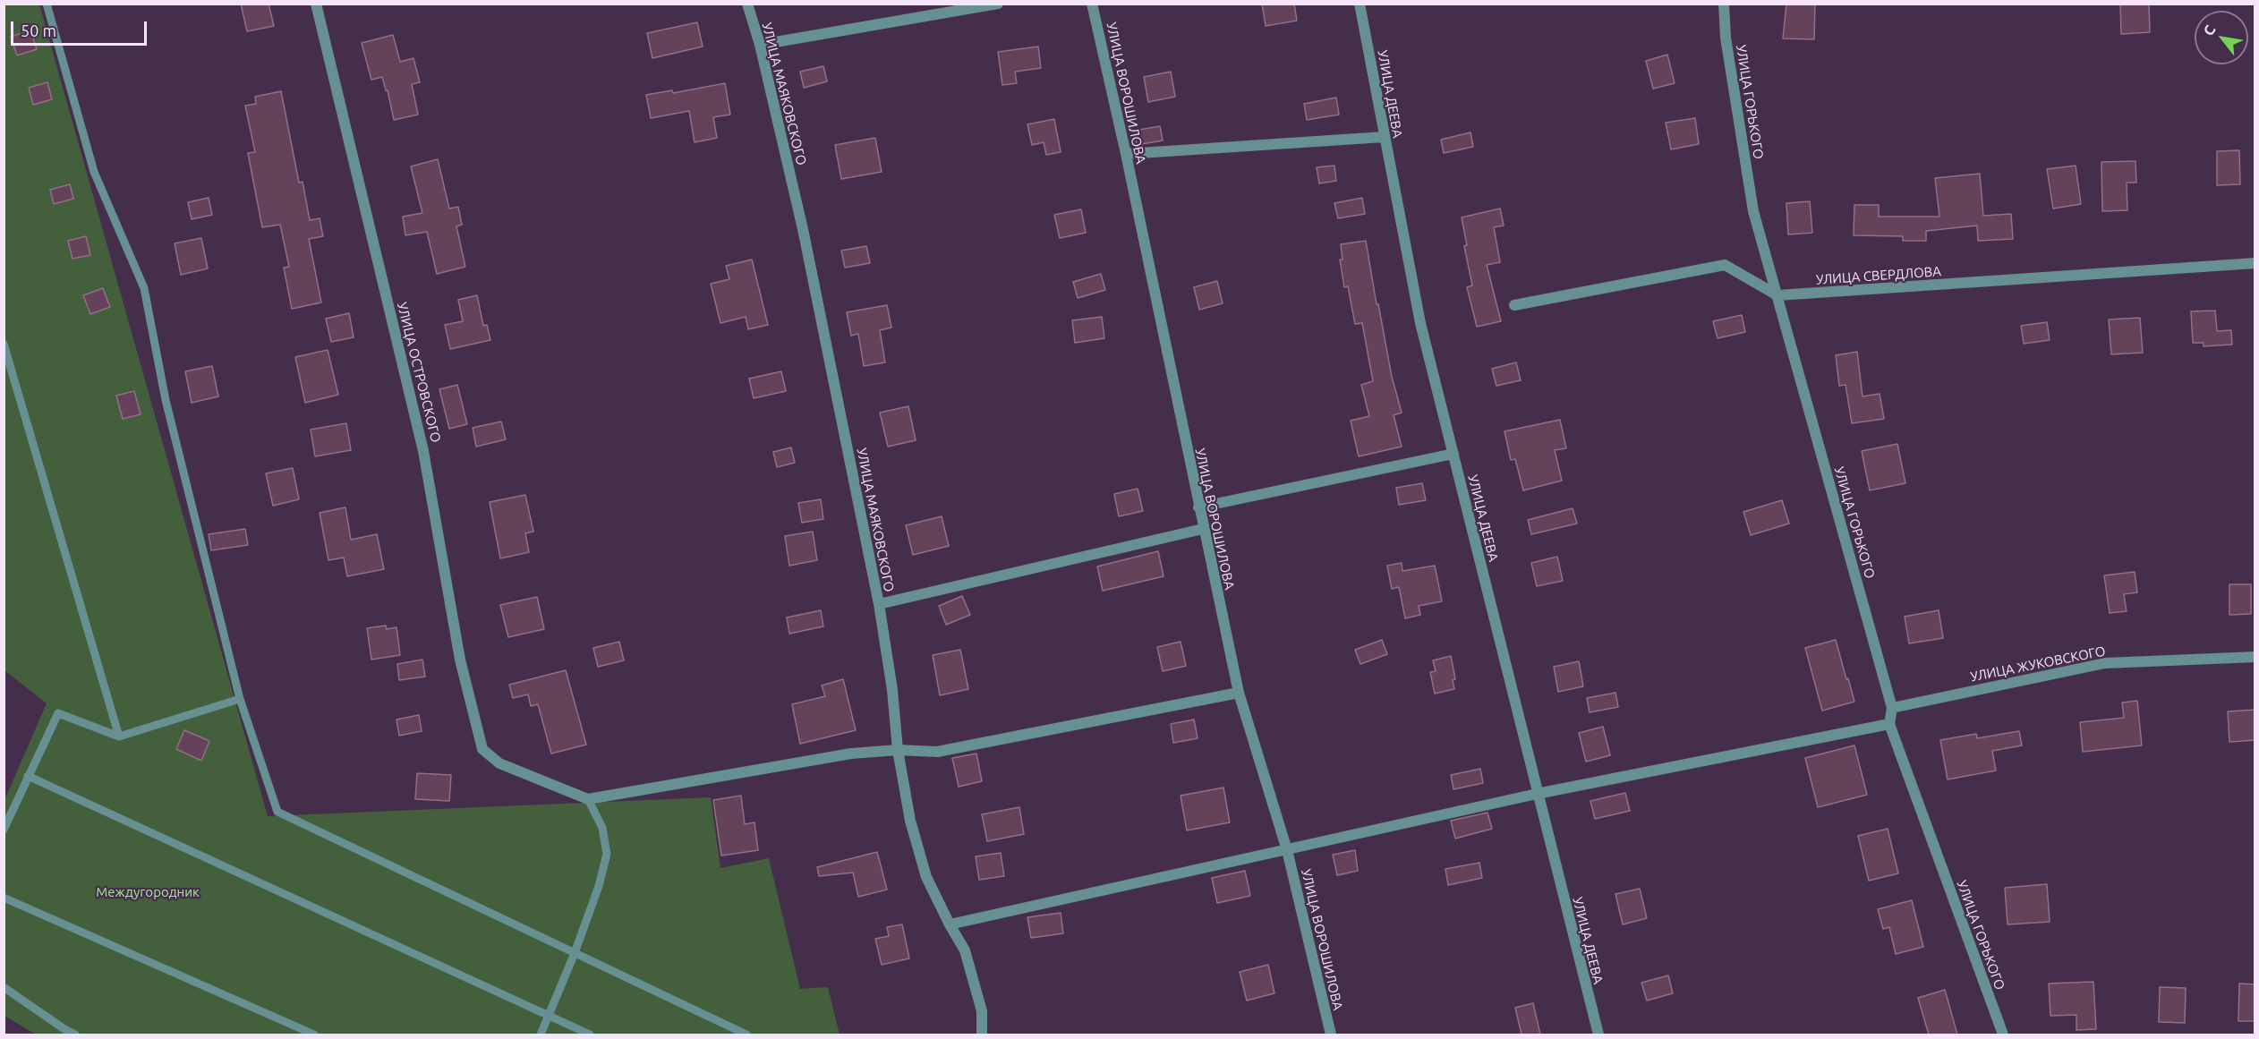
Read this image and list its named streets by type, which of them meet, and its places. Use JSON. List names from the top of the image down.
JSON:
{
  "streets": {
    "street": [
      "УЛИЦА ВОРОШИЛОВА",
      "УЛИЦА МАЯКОВСКОГО",
      "УЛИЦА ДЕЕВА",
      "УЛИЦА ГОРЬКОГО",
      "УЛИЦА СВЕРДЛОВА",
      "УЛИЦА ОСТРОВСКОГО",
      "УЛИЦА ЖУКОВСКОГО"
    ]
  },
  "crossings": [
    ["УЛИЦА ГОРЬКОГО", "УЛИЦА СВЕРДЛОВА"],
    ["УЛИЦА ГОРЬКОГО", "УЛИЦА ЖУКОВСКОГО"]
  ],
  "parks": ["Междугородник"],
  "scale_bar": "50 m",
  "north": "top left"
}
